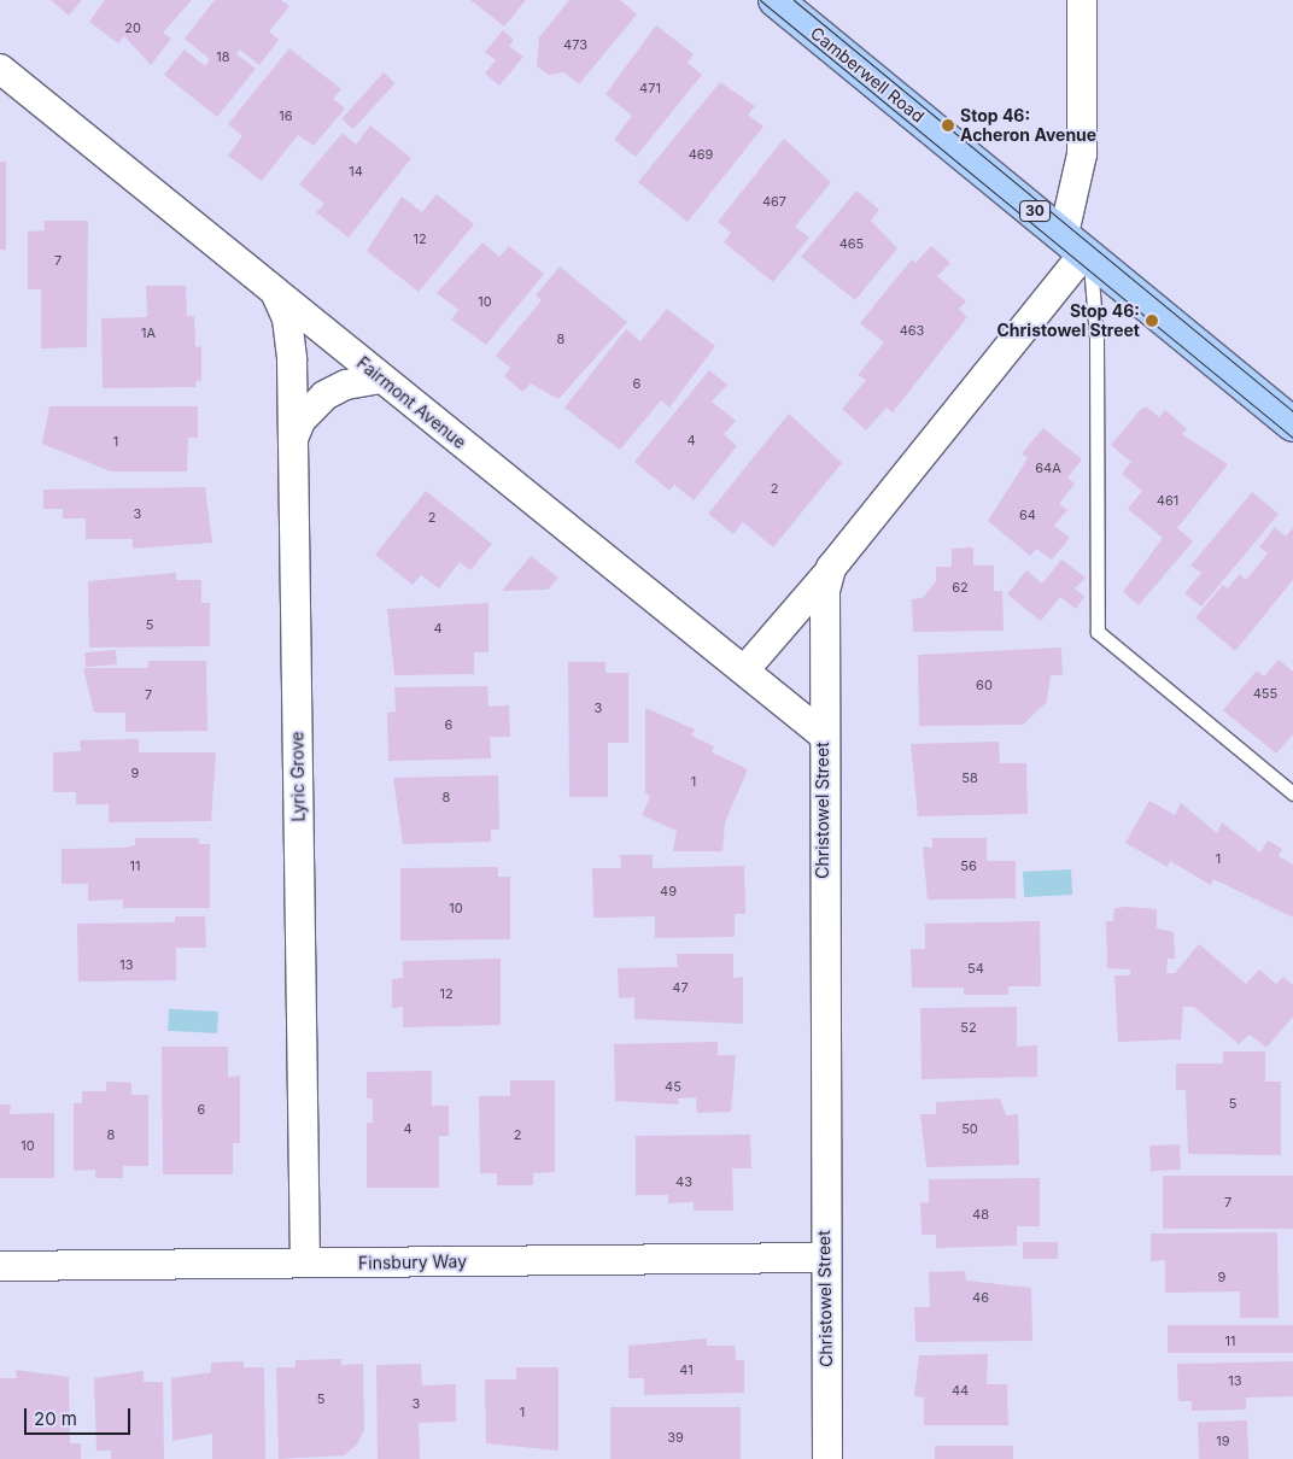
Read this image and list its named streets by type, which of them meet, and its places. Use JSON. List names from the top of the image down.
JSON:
{
  "streets": {
    "main road": ["Camberwell Road", "30"],
    "street": [
      "Fairmont Avenue",
      "Lyric Grove",
      "Christowel Street",
      "Finsbury Way"
    ]
  },
  "crossings": [
    ["Camberwell Road", "Christowel Street"],
    ["Fairmont Avenue", "Lyric Grove"],
    ["Fairmont Avenue", "Christowel Street"],
    ["Lyric Grove", "Finsbury Way"],
    ["Christowel Street", "Finsbury Way"]
  ],
  "places": ["Stop 46: Acheron Avenue", "Stop 46: Christowel Street"],
  "house_numbers": [
    "20",
    "473",
    "18",
    "471",
    "16",
    "469",
    "14",
    "467",
    "12",
    "465",
    "7",
    "10",
    "463",
    "1A",
    "8",
    "6",
    "4",
    "1",
    "64A",
    "2",
    "461",
    "3",
    "64",
    "2",
    "62",
    "5",
    "4",
    "60",
    "455",
    "7",
    "3",
    "6",
    "9",
    "58",
    "1",
    "8",
    "1",
    "11",
    "56",
    "49",
    "10",
    "13",
    "54",
    "47",
    "12",
    "52",
    "45",
    "5",
    "6",
    "4",
    "50",
    "8",
    "2",
    "10",
    "43",
    "7",
    "48",
    "9",
    "46",
    "11",
    "41",
    "13",
    "44",
    "5",
    "3",
    "1",
    "39",
    "19"
  ],
  "scale_bar": "20 m"
}
